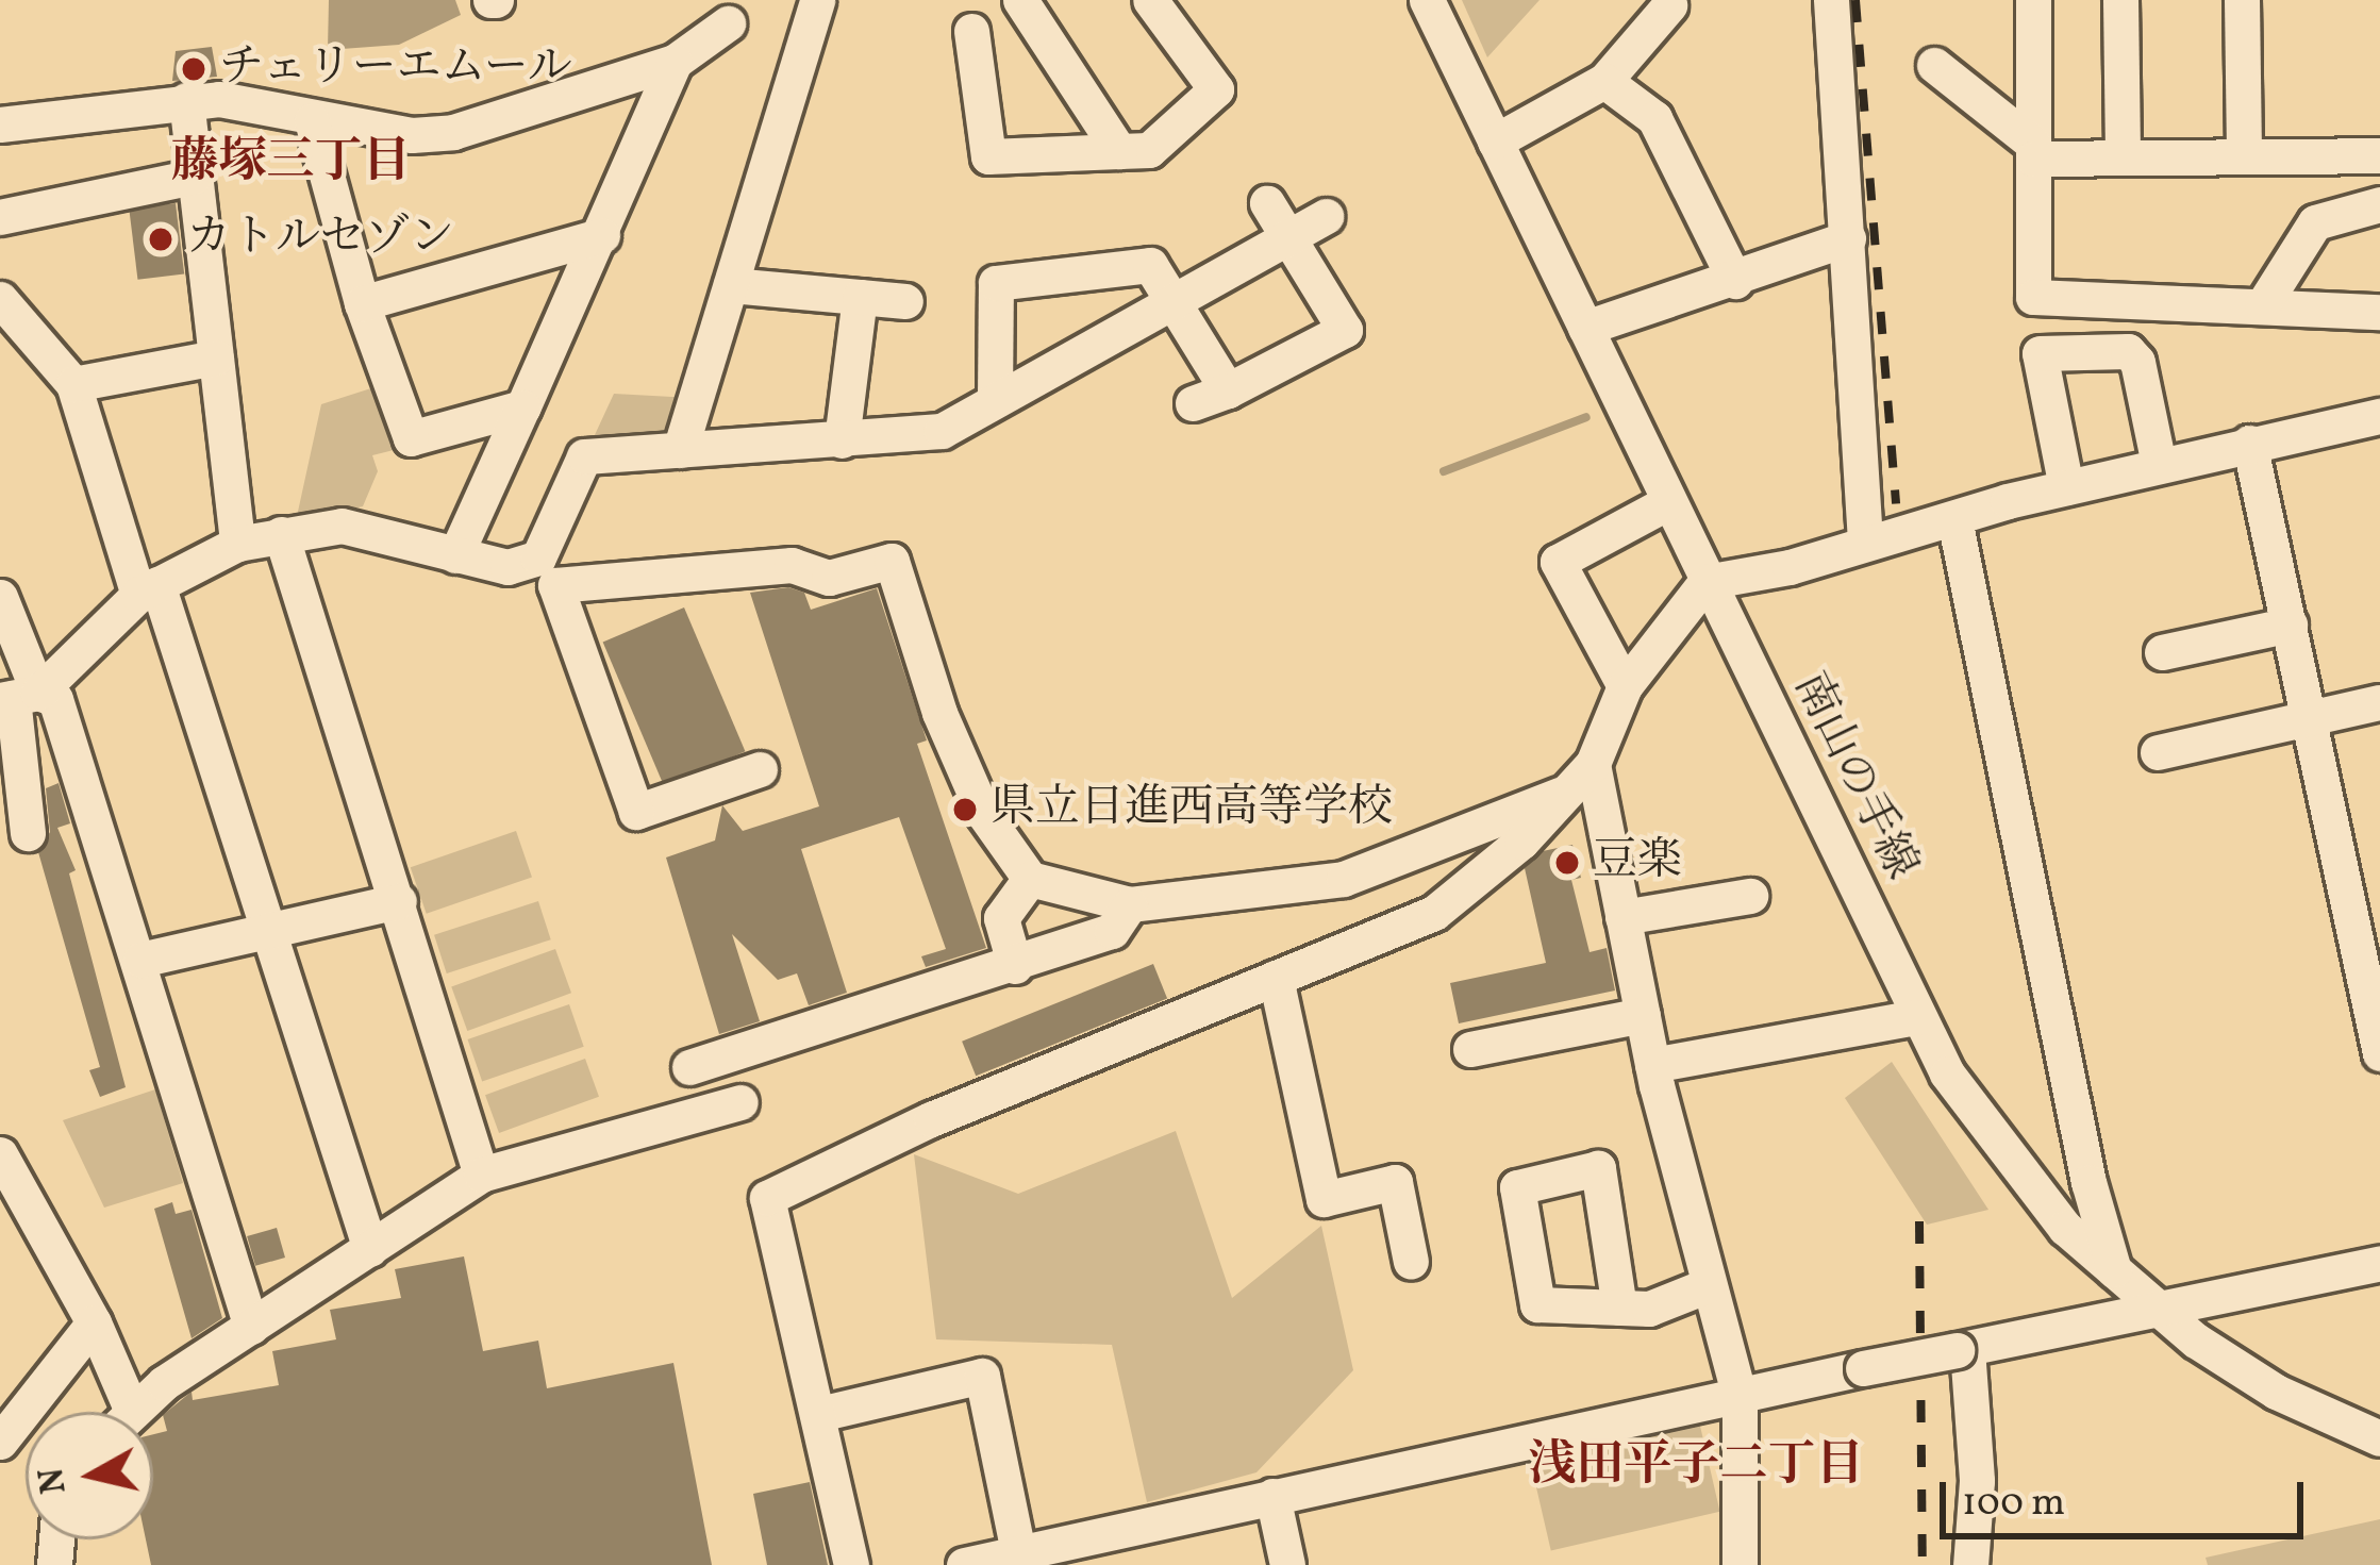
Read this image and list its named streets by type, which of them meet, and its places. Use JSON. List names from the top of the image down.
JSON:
{
  "streets": {
    "street": ["南山の手線"]
  },
  "districts": ["藤塚三丁目", "浅田平子二丁目"],
  "places": [
    "チェリーエムール",
    "カトルセゾン",
    "県立日進西高等学校",
    "豆楽"
  ],
  "scale_bar": "100 m",
  "north": "left"
}
